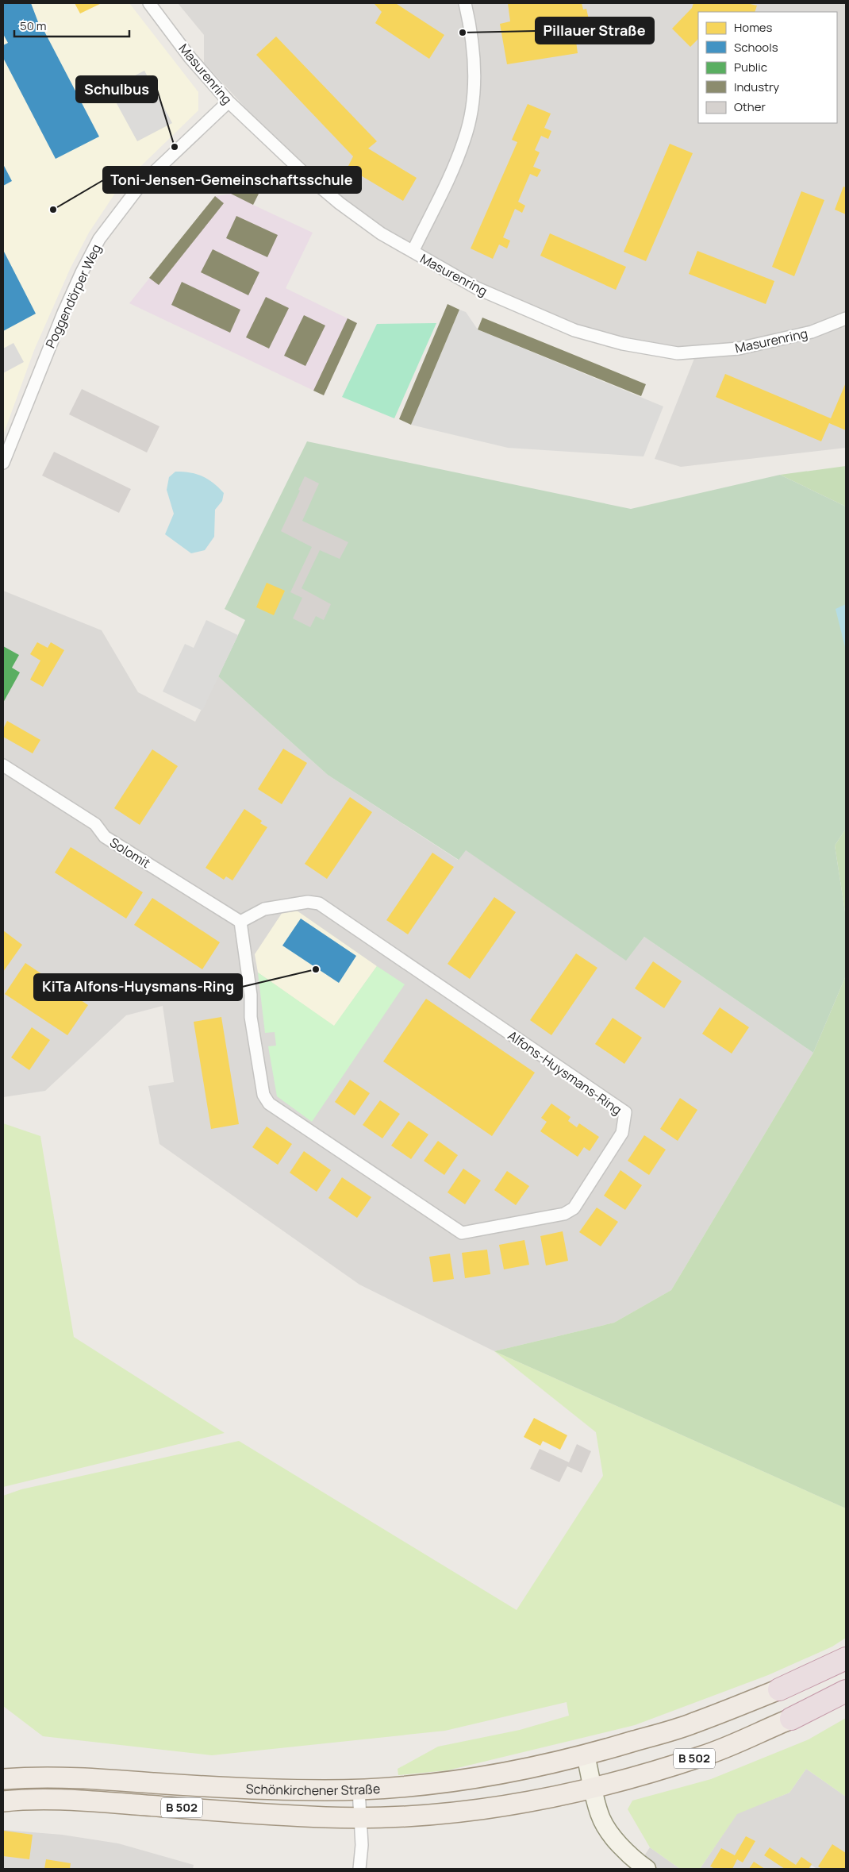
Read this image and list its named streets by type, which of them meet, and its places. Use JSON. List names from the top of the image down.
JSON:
{
  "streets": {
    "highway": ["B 502"],
    "main road": ["Schönkirchener Straße"],
    "street": [
      "Masurenring",
      "Poggendörper Weg",
      "Solomit",
      "Alfons-Huysmans-Ring"
    ]
  },
  "crossings": [
    ["Masurenring", "Poggendörper Weg"],
    ["Solomit", "Alfons-Huysmans-Ring"],
    ["B 502", "Schönkirchener Straße"]
  ],
  "places": [
    "Pillauer Straße",
    "Schulbus",
    "Toni-Jensen-Gemeinschaftsschule",
    "KiTa Alfons-Huysmans-Ring"
  ],
  "legend": [
    "Homes",
    "Schools",
    "Public",
    "Industry",
    "Other"
  ],
  "scale_bar": "50 m"
}
